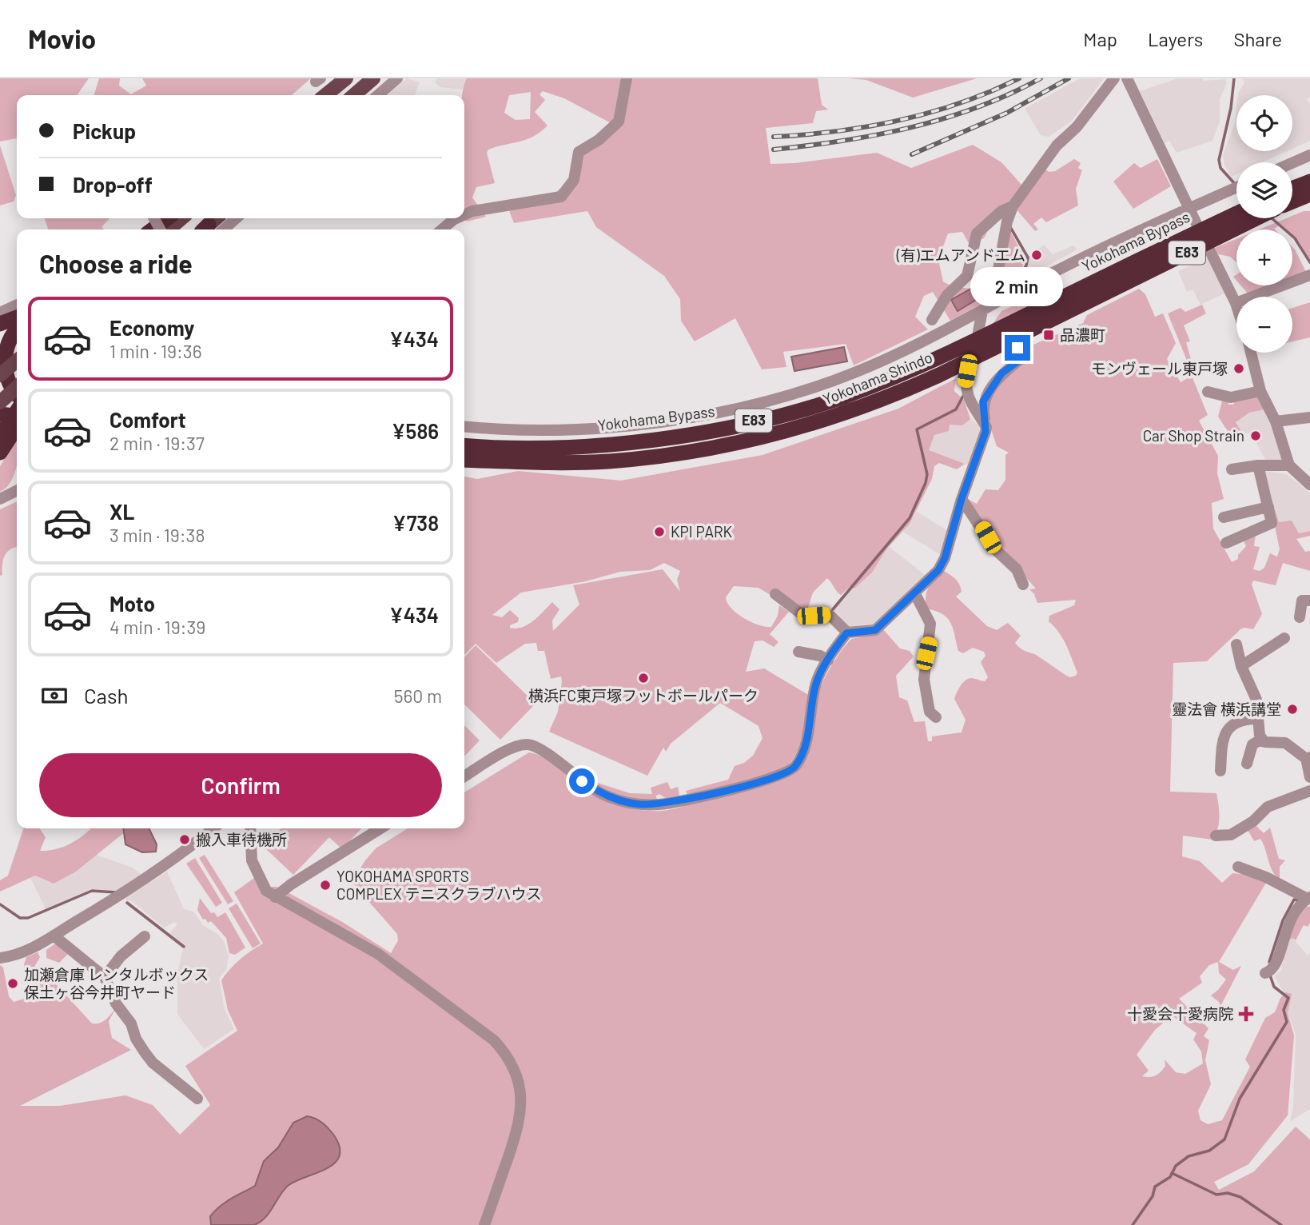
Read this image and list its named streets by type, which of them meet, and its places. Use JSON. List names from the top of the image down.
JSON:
{
  "streets": {
    "highway": ["Yokohama Bypass", "E83", "Yokohama Shindo"]
  },
  "places": {
    "other": [
      "(有)エムアンドエム",
      "モンヴェール東戸塚",
      "Car Shop Strain",
      "KPI PARK",
      "横浜FC東戸塚フットボールパーク",
      "靈法會 横浜講堂",
      "搬入車待機所",
      "YOKOHAMA SPORTS COMPLEX テニスクラブハウス",
      "加瀬倉庫 レンタルボックス 保土ヶ谷今井町ヤード"
    ],
    "transit": ["品濃町"],
    "health": ["十愛会十愛病院"]
  },
  "page": {
    "header": "Movio",
    "nav": ["Map", "Layers", "Share"],
    "map_buttons": ["+", "−"],
    "banner": ["Pickup", "Drop-off"],
    "heading": "Choose a ride",
    "bubble": "2 min",
    "list": [
      {
        "name": "Economy",
        "note": "1 min · 19:36",
        "value": "¥434"
      },
      {
        "name": "Comfort",
        "note": "2 min · 19:37",
        "value": "¥586"
      },
      {
        "name": "XL",
        "note": "3 min · 19:38",
        "value": "¥738"
      },
      {
        "name": "Moto",
        "note": "4 min · 19:39",
        "value": "¥434"
      }
    ],
    "pay": ["Cash", "560 m"],
    "buttons": "Confirm"
  }
}
